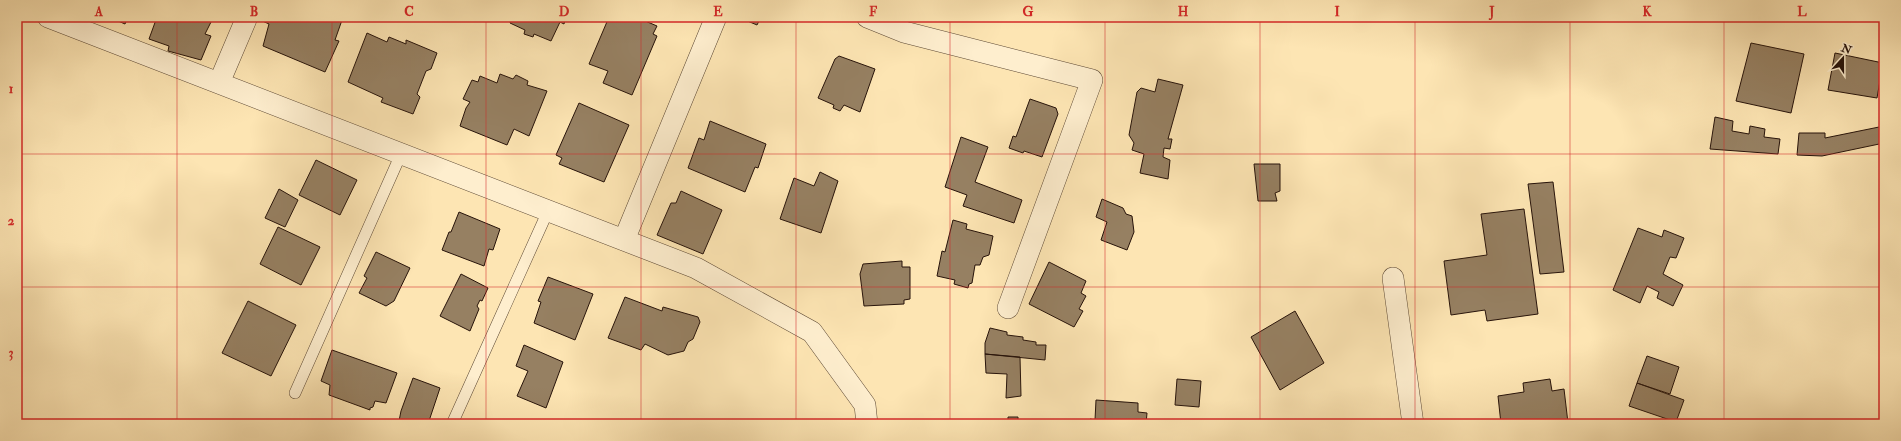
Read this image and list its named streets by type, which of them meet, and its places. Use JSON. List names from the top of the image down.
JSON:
{
  "north": "top",
  "grid": {
    "columns": [
      "A",
      "B",
      "C",
      "D",
      "E",
      "F",
      "G",
      "H",
      "I",
      "J",
      "K",
      "L"
    ],
    "rows": ["1", "2", "3"]
  }
}
